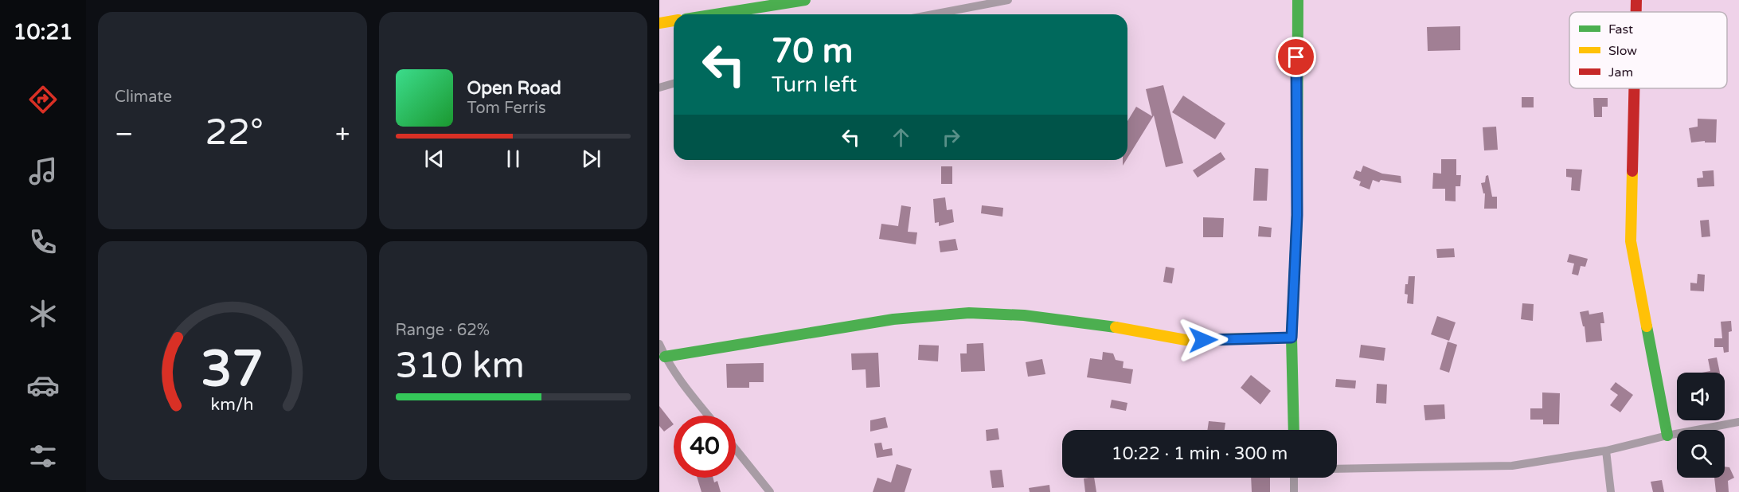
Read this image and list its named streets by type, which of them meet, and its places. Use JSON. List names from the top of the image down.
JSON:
{
  "legend": ["Fast", "Slow", "Jam"],
  "page": {
    "tabs": "10:21",
    "tile": [
      "Climate",
      ["Range · 62%", "310 km"]
    ],
    "turn": ["70 m", "Turn left"],
    "song": ["Open Road", "Tom Ferris"],
    "heat": ["−", "22°", "+"],
    "limit": "40",
    "trip": "10:22 · 1 min · 300 m",
    "gauge": ["37", "km/h"]
  }
}
